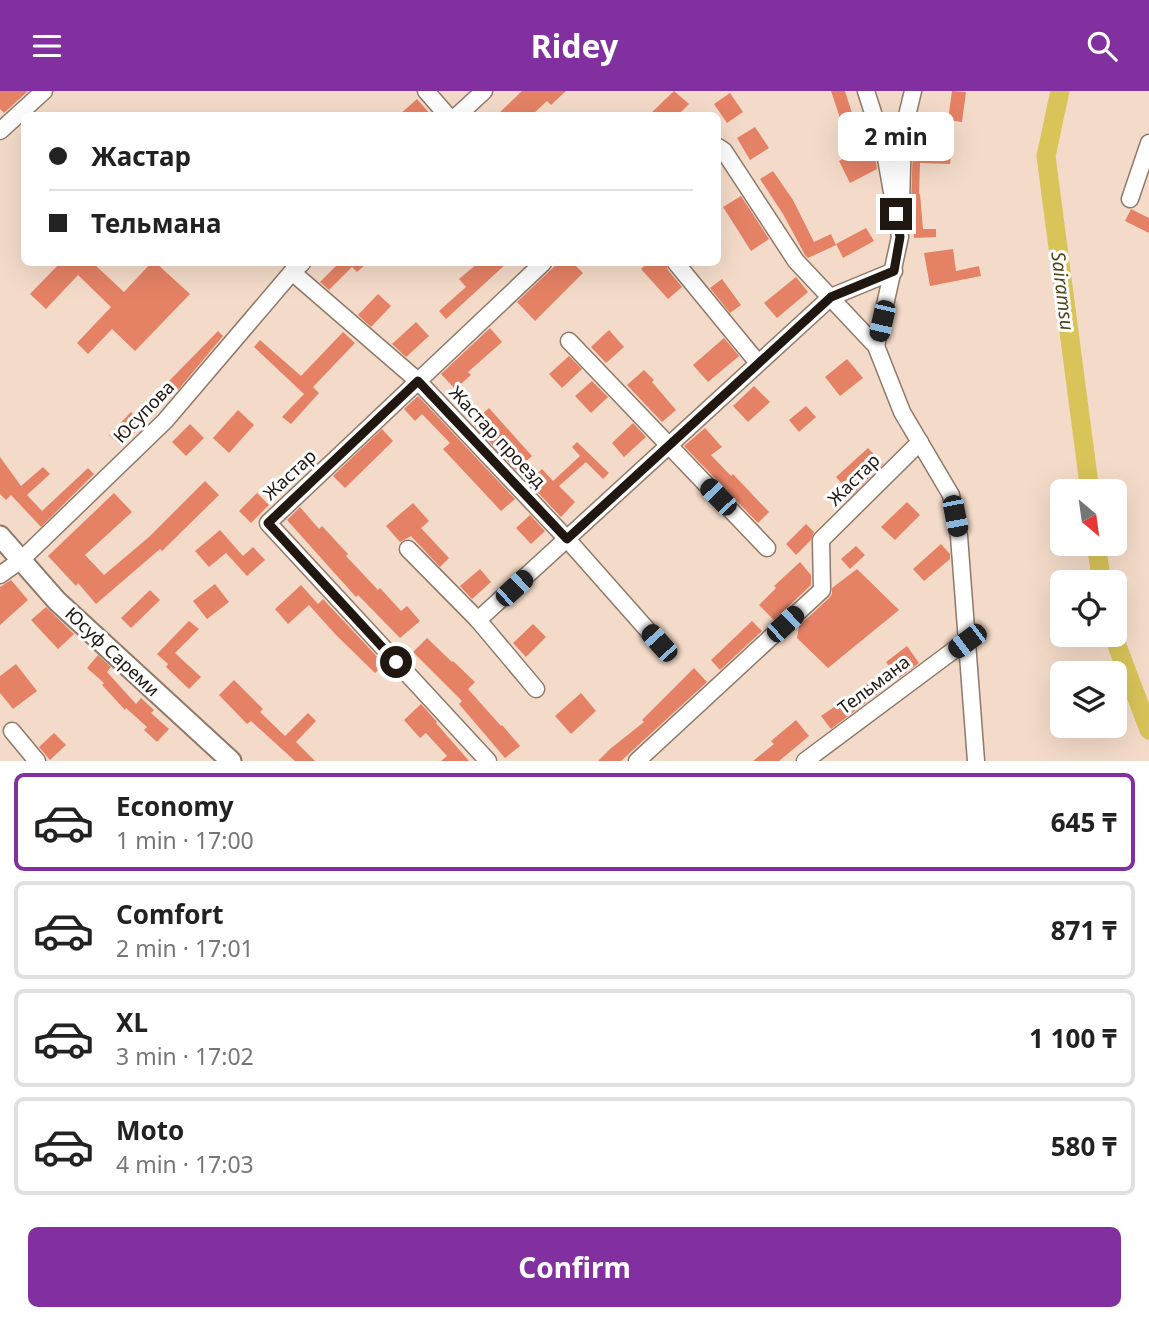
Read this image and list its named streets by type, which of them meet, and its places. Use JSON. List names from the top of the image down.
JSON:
{
  "streets": {
    "main road": ["Юсуф Сареми"],
    "street": [
      "Юсупова",
      "Жастар проезд",
      "Жастар",
      "Тельмана"
    ]
  },
  "crossings": [
    ["Юсупова", "Жастар проезд"],
    ["Юсупова", "Юсуф Сареми"],
    ["Жастар проезд", "Жастар"]
  ],
  "water": ["Sairamsu"],
  "north": "bottom right",
  "page": {
    "header": "Ridey",
    "bubble": "2 min",
    "banner": ["Жастар", "Тельмана"],
    "list": [
      {
        "name": "Economy",
        "note": "1 min · 17:00",
        "value": "645 ₸"
      },
      {
        "name": "Comfort",
        "note": "2 min · 17:01",
        "value": "871 ₸"
      },
      {
        "name": "XL",
        "note": "3 min · 17:02",
        "value": "1 100 ₸"
      },
      {
        "name": "Moto",
        "note": "4 min · 17:03",
        "value": "580 ₸"
      }
    ],
    "buttons": "Confirm"
  }
}
